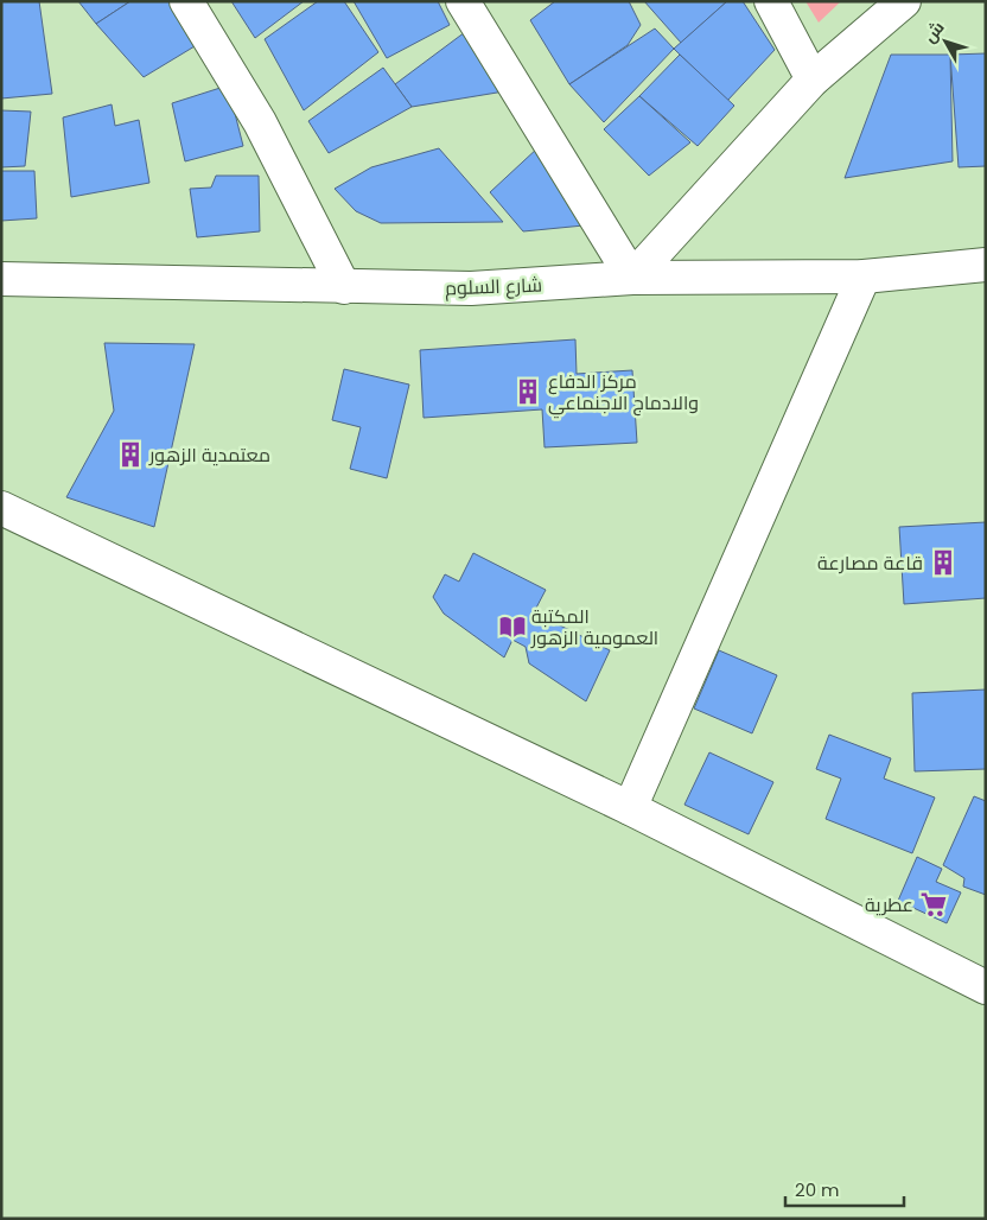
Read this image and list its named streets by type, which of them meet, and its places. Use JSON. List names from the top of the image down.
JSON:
{
  "streets": {
    "street": ["شارع السلوم"]
  },
  "places": {
    "building": ["مركز الدفاع والادماج الاجنماعي", "معتمدية الزهور", "قاعة مصارعة"],
    "library": ["المكتبة العمومية الزهور"],
    "supermarket": ["عطرية"]
  },
  "scale_bar": "20 m",
  "north": "top left"
}
